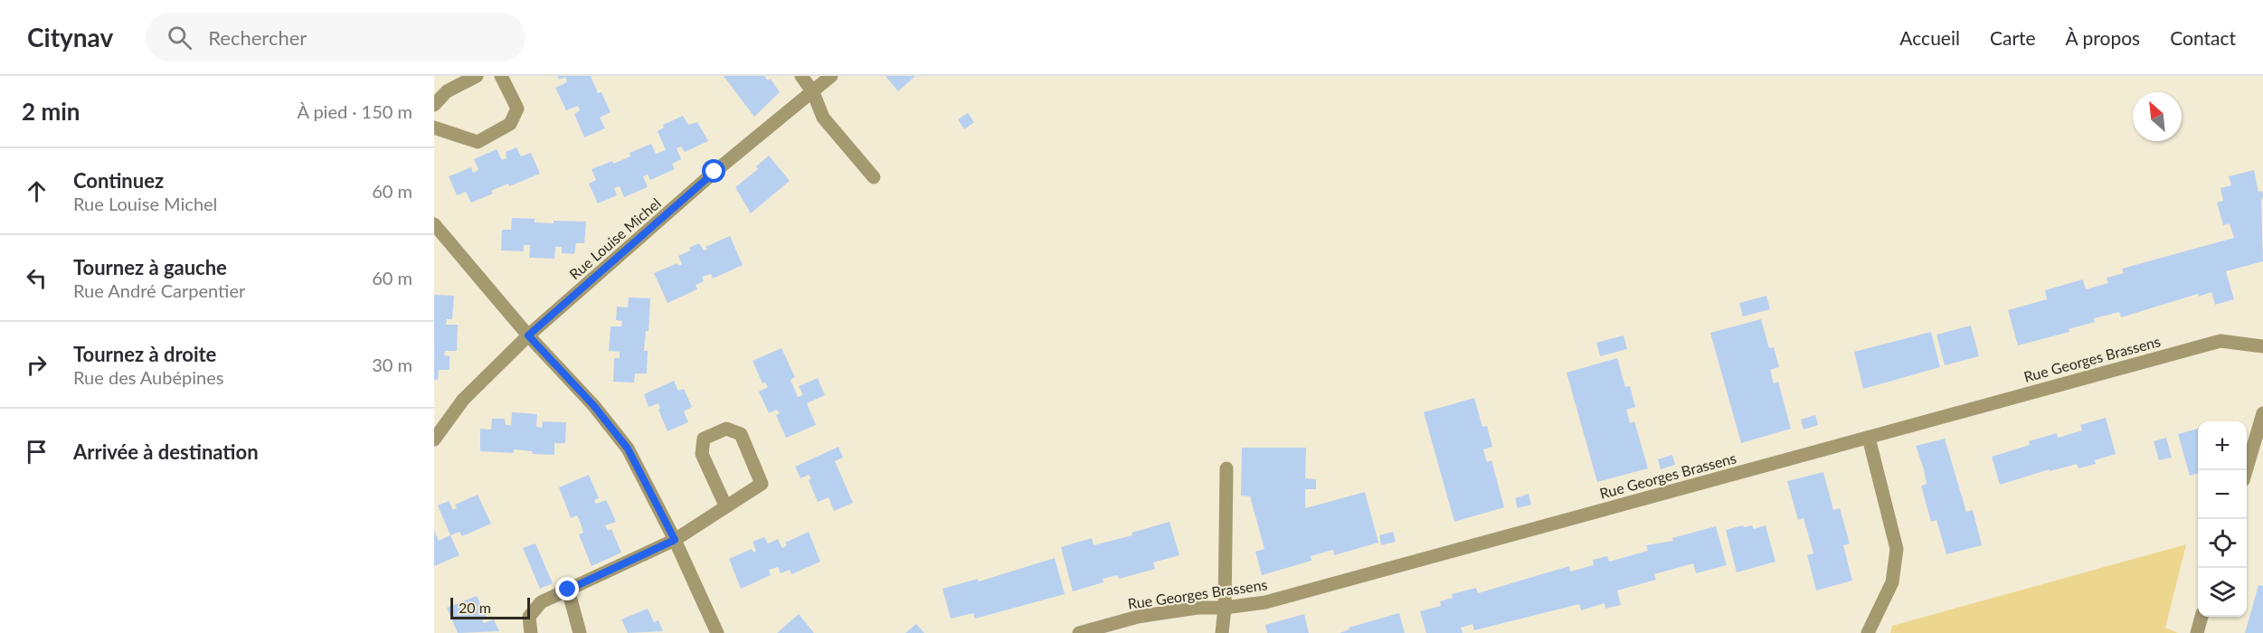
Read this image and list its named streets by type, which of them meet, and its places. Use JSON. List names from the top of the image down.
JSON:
{
  "streets": {
    "street": ["Rue Louise Michel", "Rue Georges Brassens"]
  },
  "scale_bar": "20 m",
  "north": "top left",
  "page": {
    "header": "Citynav",
    "search": "Rechercher",
    "nav": [
      "Accueil",
      "Carte",
      "À propos",
      "Contact"
    ],
    "heading": ["2 min", "À pied · 150 m"],
    "list": [
      ["Continuez", "Rue Louise Michel", "60 m"],
      ["Tournez à gauche", "Rue André Carpentier", "60 m"],
      ["Tournez à droite", "Rue des Aubépines", "30 m"],
      "Arrivée à destination"
    ],
    "map_buttons": ["+", "−"],
    "scale": "20 m"
  }
}
